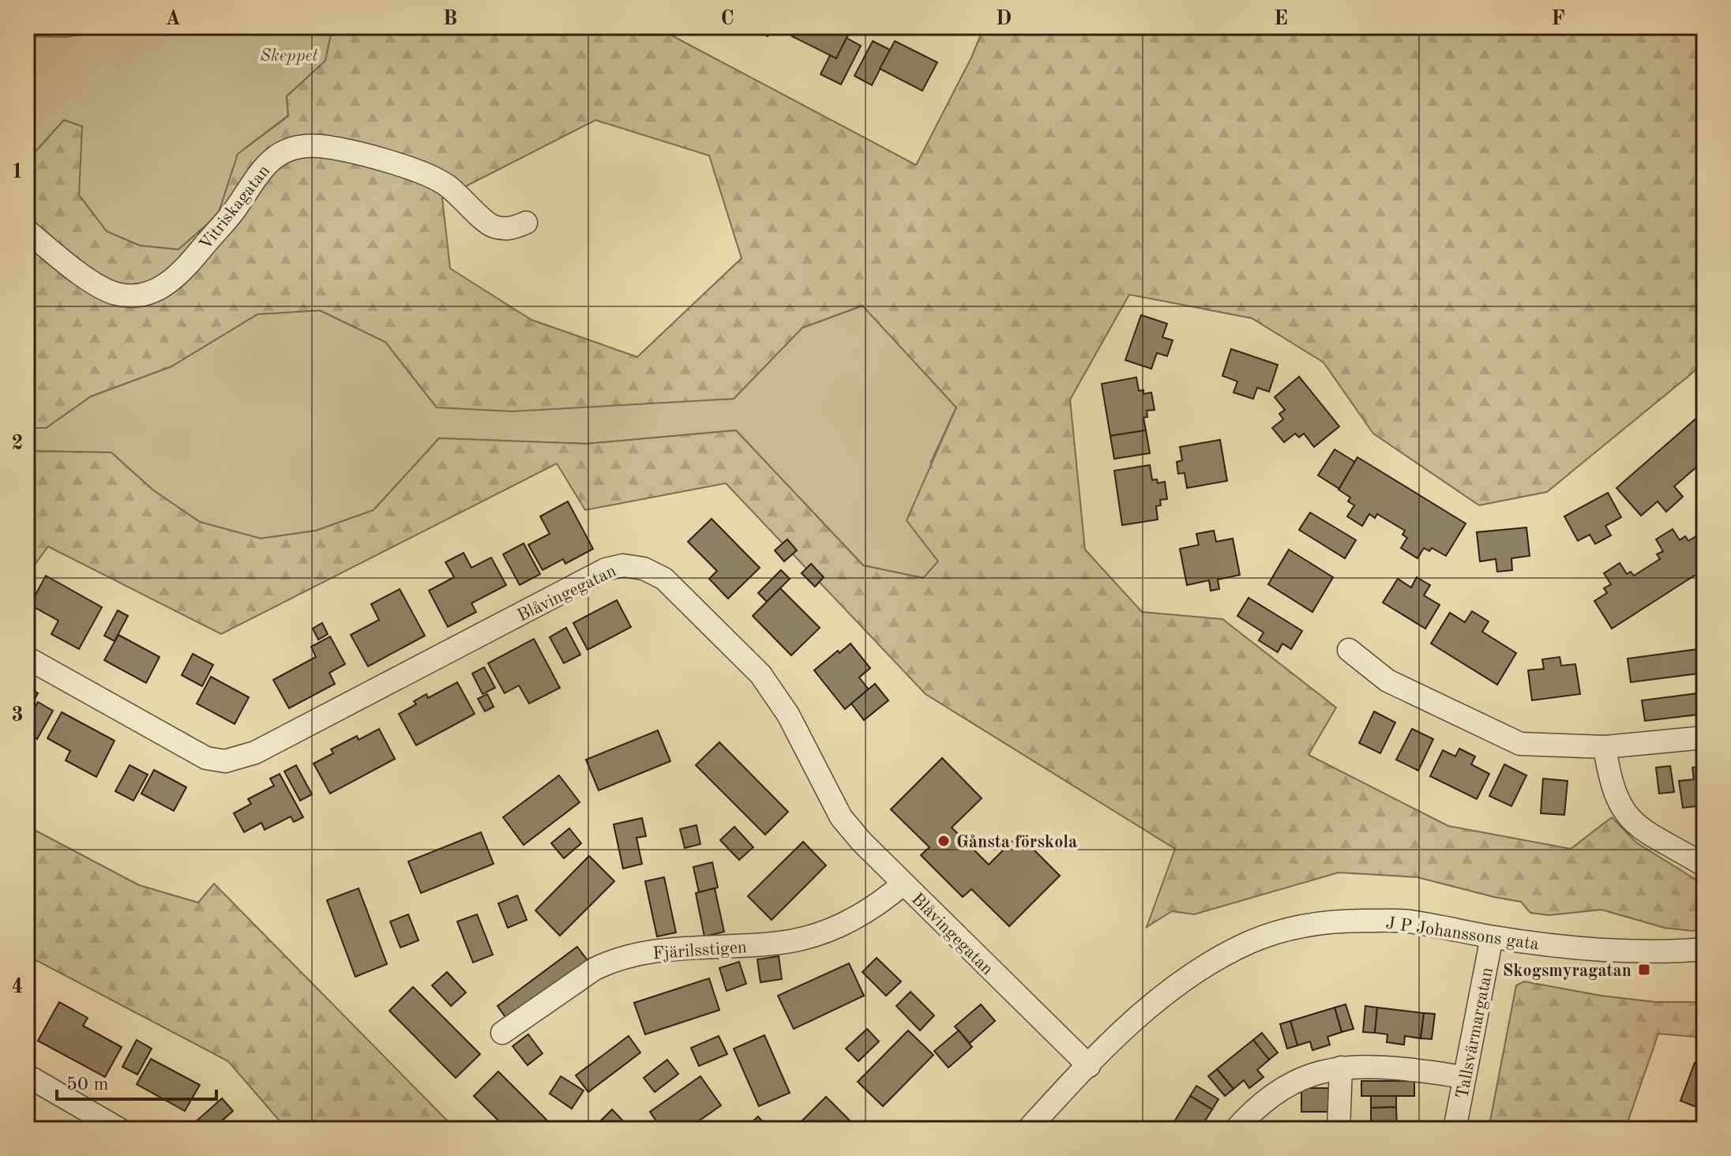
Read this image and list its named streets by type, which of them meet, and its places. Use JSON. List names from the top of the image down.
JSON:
{
  "streets": {
    "street": [
      "Vitriskagatan",
      "Blåvingegatan",
      "J P Johanssons gata",
      "Fjärilsstigen",
      "Tallsvärmargatan"
    ]
  },
  "crossings": [
    ["Blåvingegatan", "J P Johanssons gata"],
    ["Blåvingegatan", "Fjärilsstigen"],
    ["J P Johanssons gata", "Tallsvärmargatan"]
  ],
  "parks": ["Skeppet"],
  "places": {
    "other": ["Gånsta förskola"],
    "transit": ["Skogsmyragatan"]
  },
  "scale_bar": "50 m",
  "grid": {
    "columns": [
      "A",
      "B",
      "C",
      "D",
      "E",
      "F"
    ],
    "rows": [
      "1",
      "2",
      "3",
      "4"
    ]
  }
}
